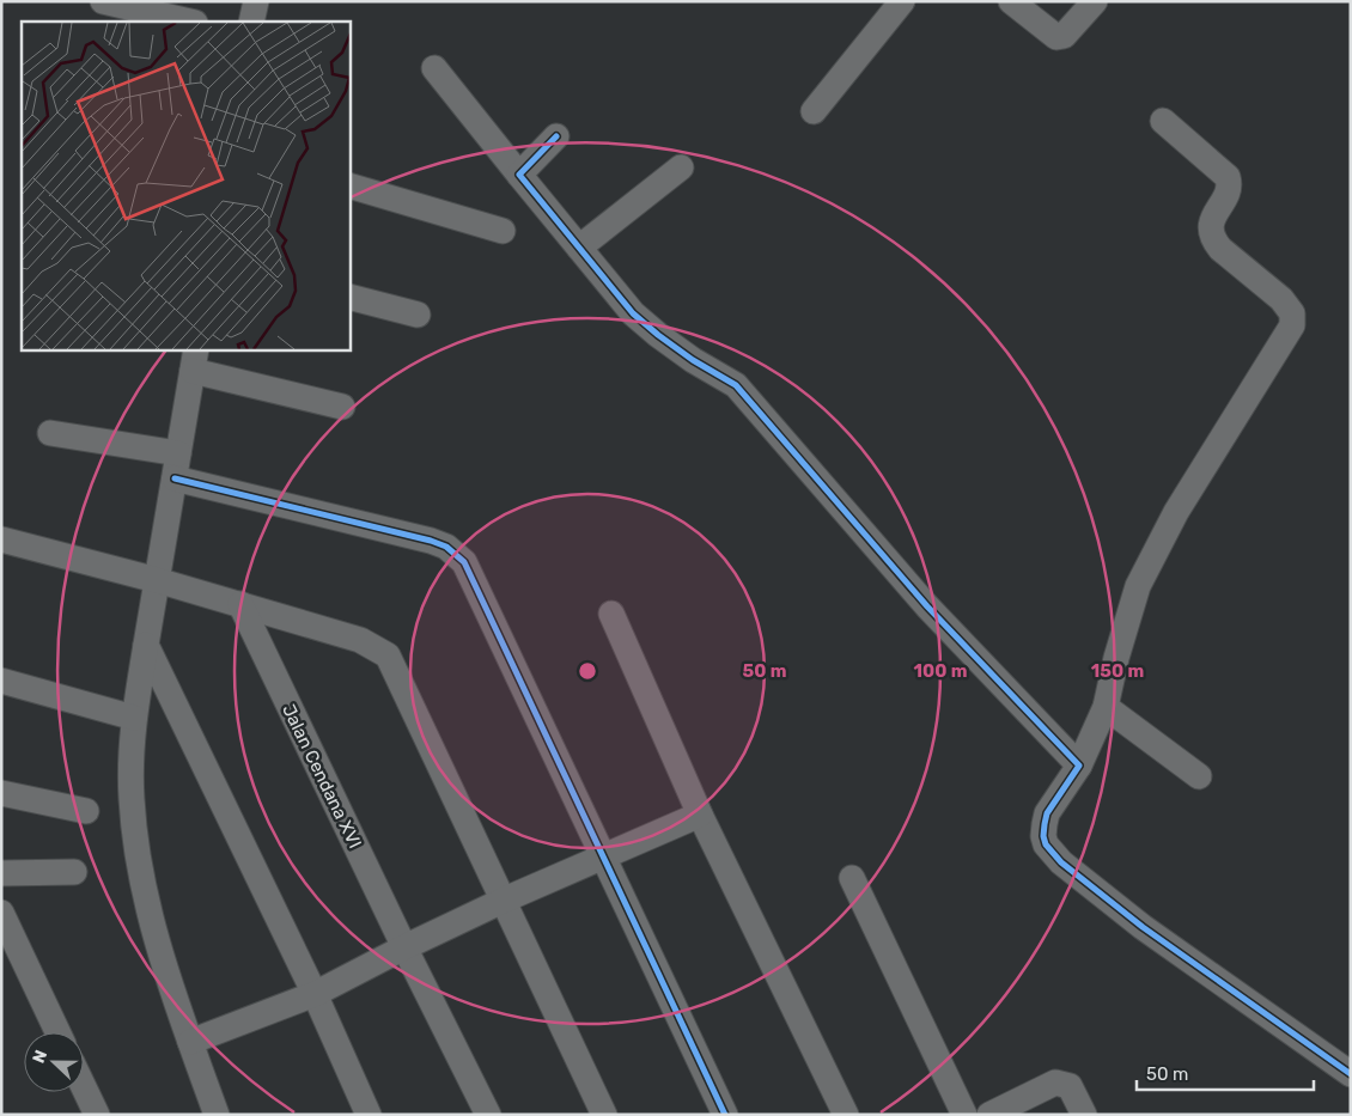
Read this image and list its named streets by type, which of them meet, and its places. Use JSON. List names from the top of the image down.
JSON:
{
  "streets": {
    "street": ["Jalan Cendana XVI"]
  },
  "scale_bar": "50 m",
  "north": "left",
  "rings": ["50 m", "100 m", "150 m"]
}
